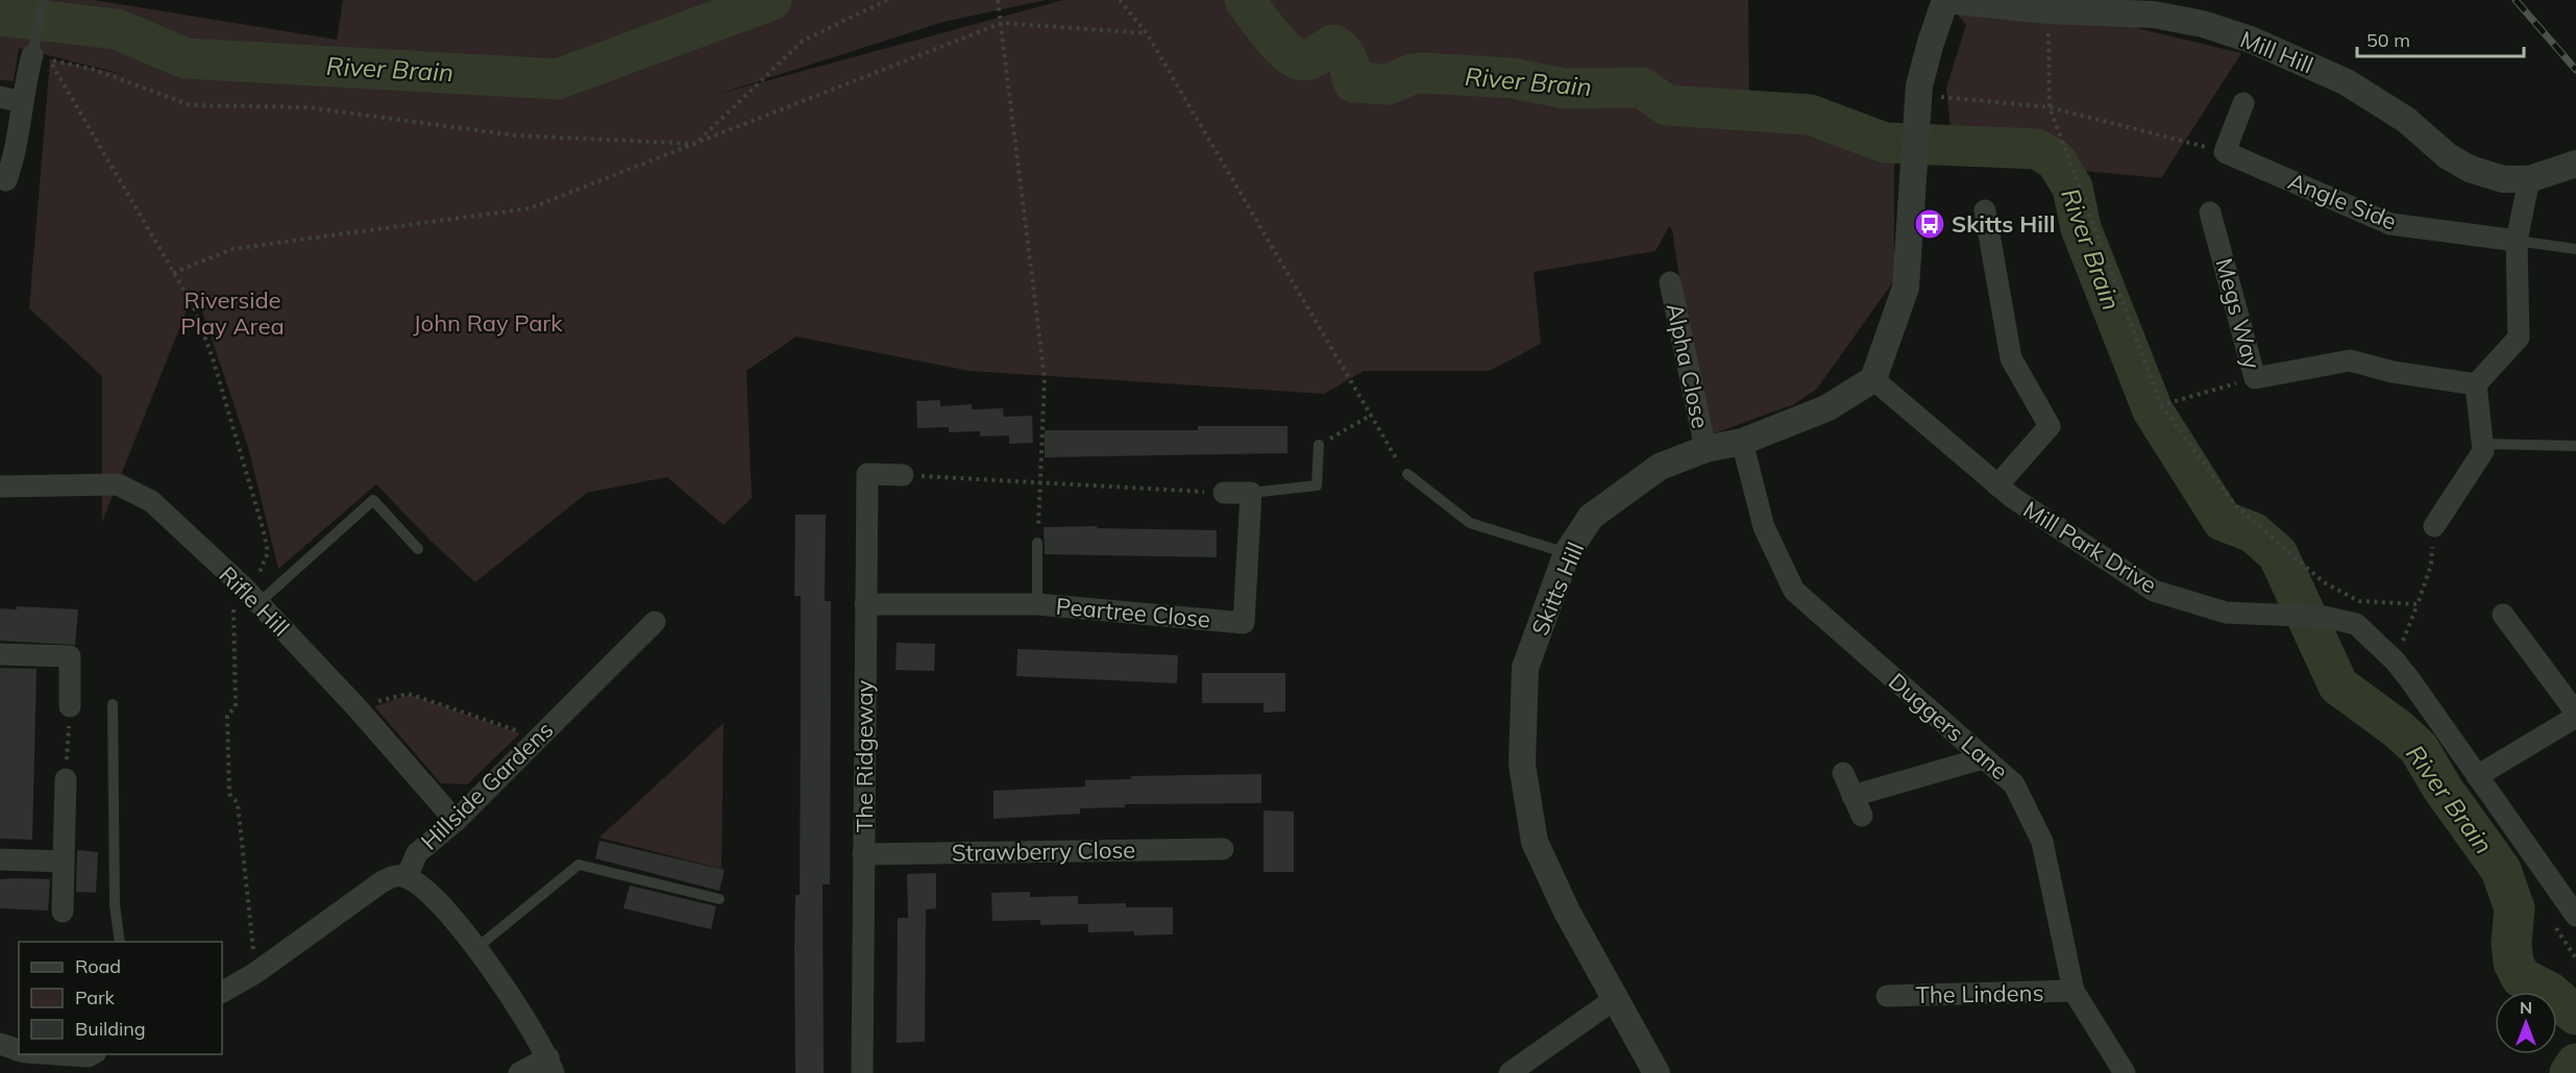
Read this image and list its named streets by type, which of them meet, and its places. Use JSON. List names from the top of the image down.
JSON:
{
  "streets": {
    "street": [
      "Mill Hill",
      "Angle Side",
      "Megs Way",
      "Alpha Close",
      "Mill Park Drive",
      "Skitts Hill",
      "Rifle Hill",
      "Peartree Close",
      "Duggers Lane",
      "The Ridgeway",
      "Hillside Gardens",
      "Strawberry Close",
      "The Lindens"
    ]
  },
  "crossings": [
    ["Alpha Close", "Skitts Hill"],
    ["Mill Park Drive", "Skitts Hill"],
    ["Skitts Hill", "Duggers Lane"],
    ["Rifle Hill", "Hillside Gardens"],
    ["Peartree Close", "The Ridgeway"],
    ["Duggers Lane", "The Lindens"],
    ["The Ridgeway", "Strawberry Close"]
  ],
  "water": ["River Brain"],
  "parks": ["Riverside Play Area", "John Ray Park"],
  "places": {
    "bus stop": ["Skitts Hill"]
  },
  "legend": ["Road", "Park", "Building"],
  "scale_bar": "50 m",
  "north": "top"
}
